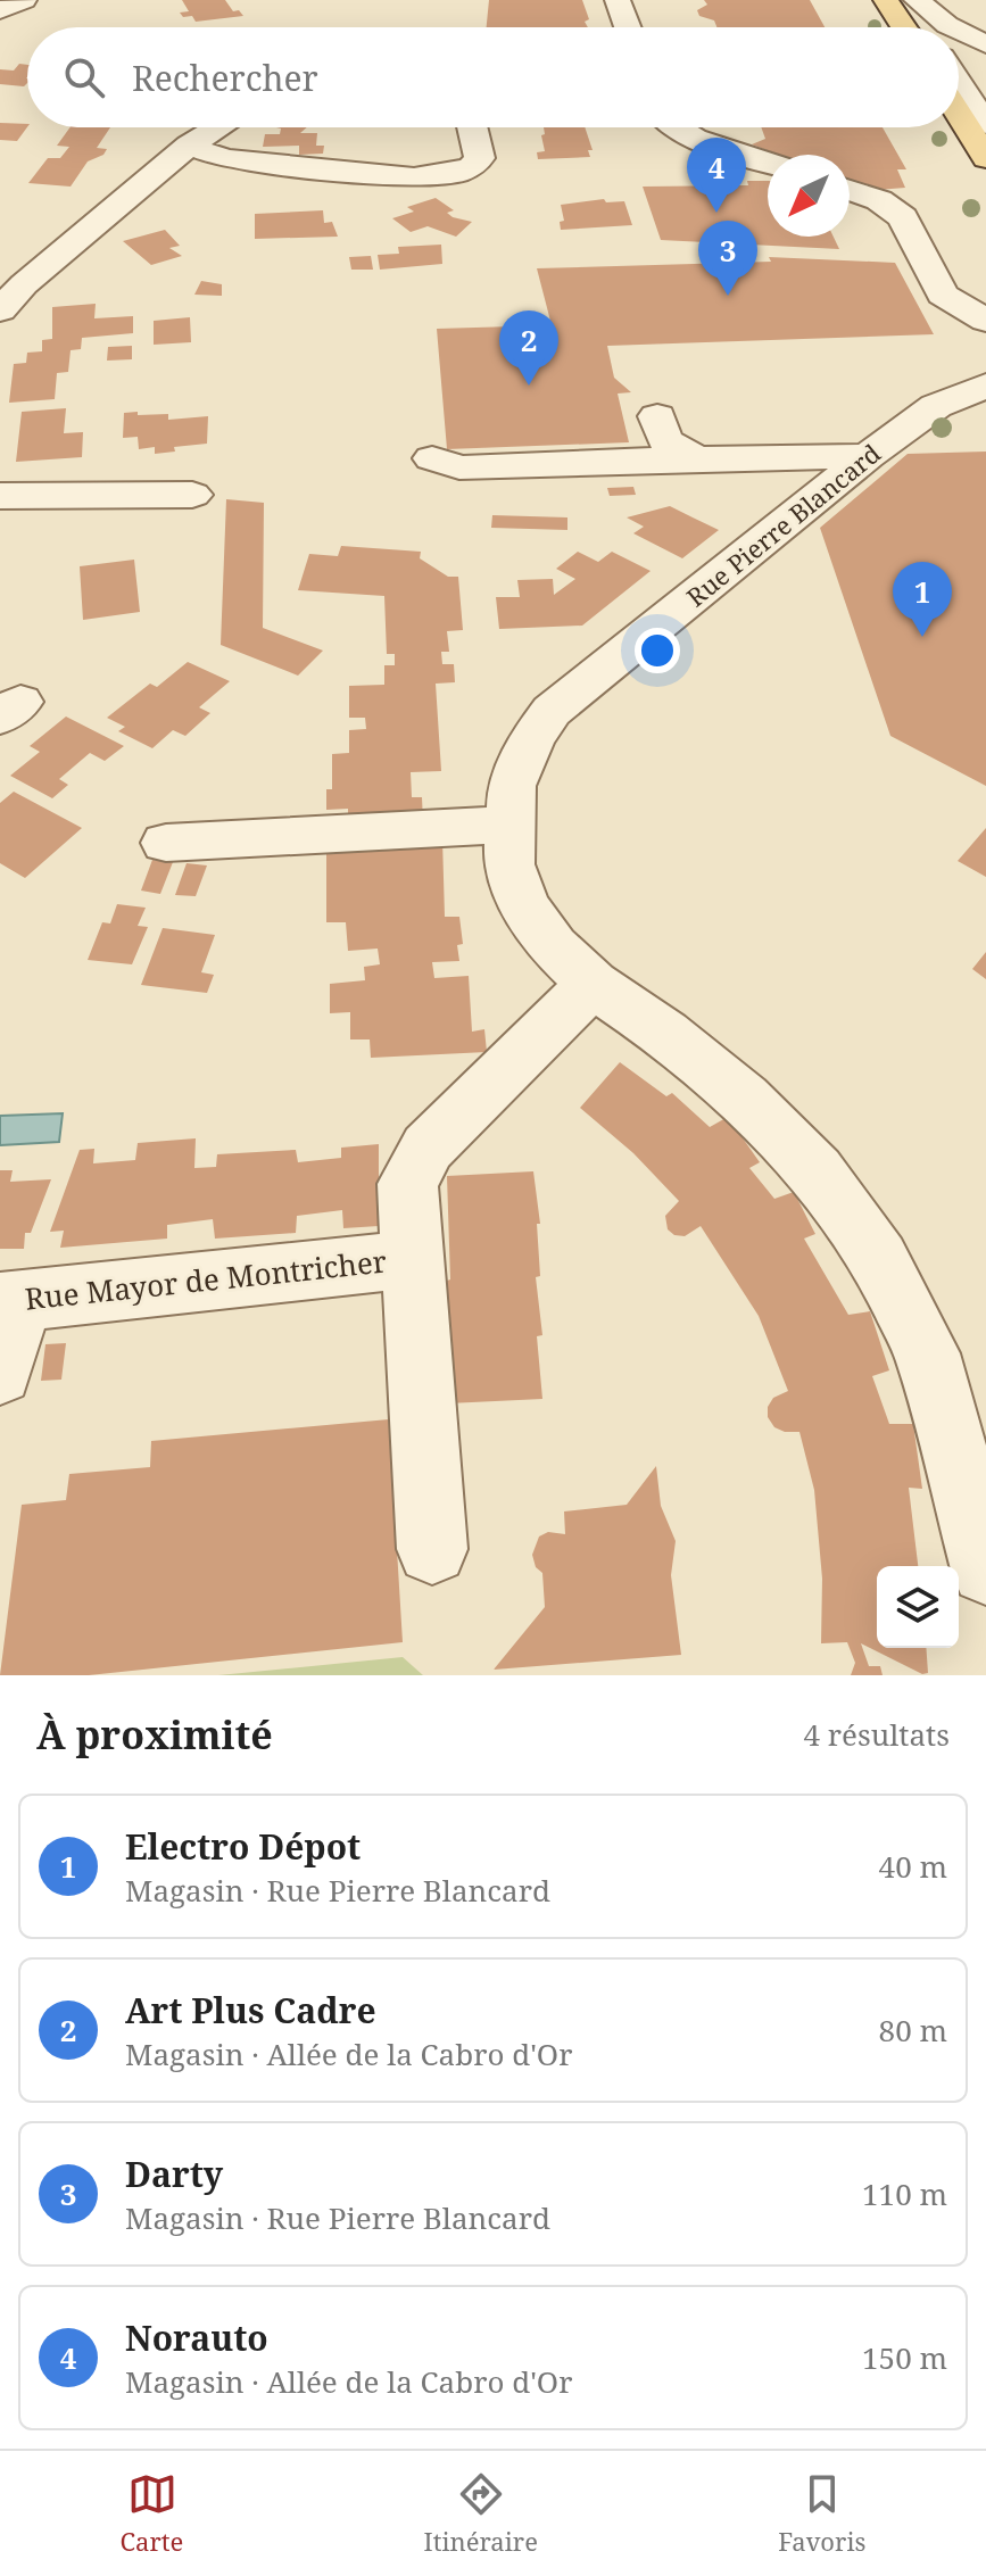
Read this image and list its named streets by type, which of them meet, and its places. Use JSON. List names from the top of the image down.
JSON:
{
  "streets": {
    "street": ["Rue Pierre Blancard", "Rue Mayor de Montricher"]
  },
  "north": "bottom left",
  "page": {
    "search": "Rechercher",
    "pins": [
      "4",
      "3",
      "2",
      "1"
    ],
    "heading": ["À proximité", "4 résultats"],
    "list": [
      {
        "mark": "1",
        "name": "Electro Dépot",
        "note": "Magasin · Rue Pierre Blancard",
        "value": "40 m"
      },
      {
        "mark": "2",
        "name": "Art Plus Cadre",
        "note": "Magasin · Allée de la Cabro d'Or",
        "value": "80 m"
      },
      {
        "mark": "3",
        "name": "Darty",
        "note": "Magasin · Rue Pierre Blancard",
        "value": "110 m"
      },
      {
        "mark": "4",
        "name": "Norauto",
        "note": "Magasin · Allée de la Cabro d'Or",
        "value": "150 m"
      }
    ],
    "nav": ["Carte", "Itinéraire", "Favoris"]
  }
}
